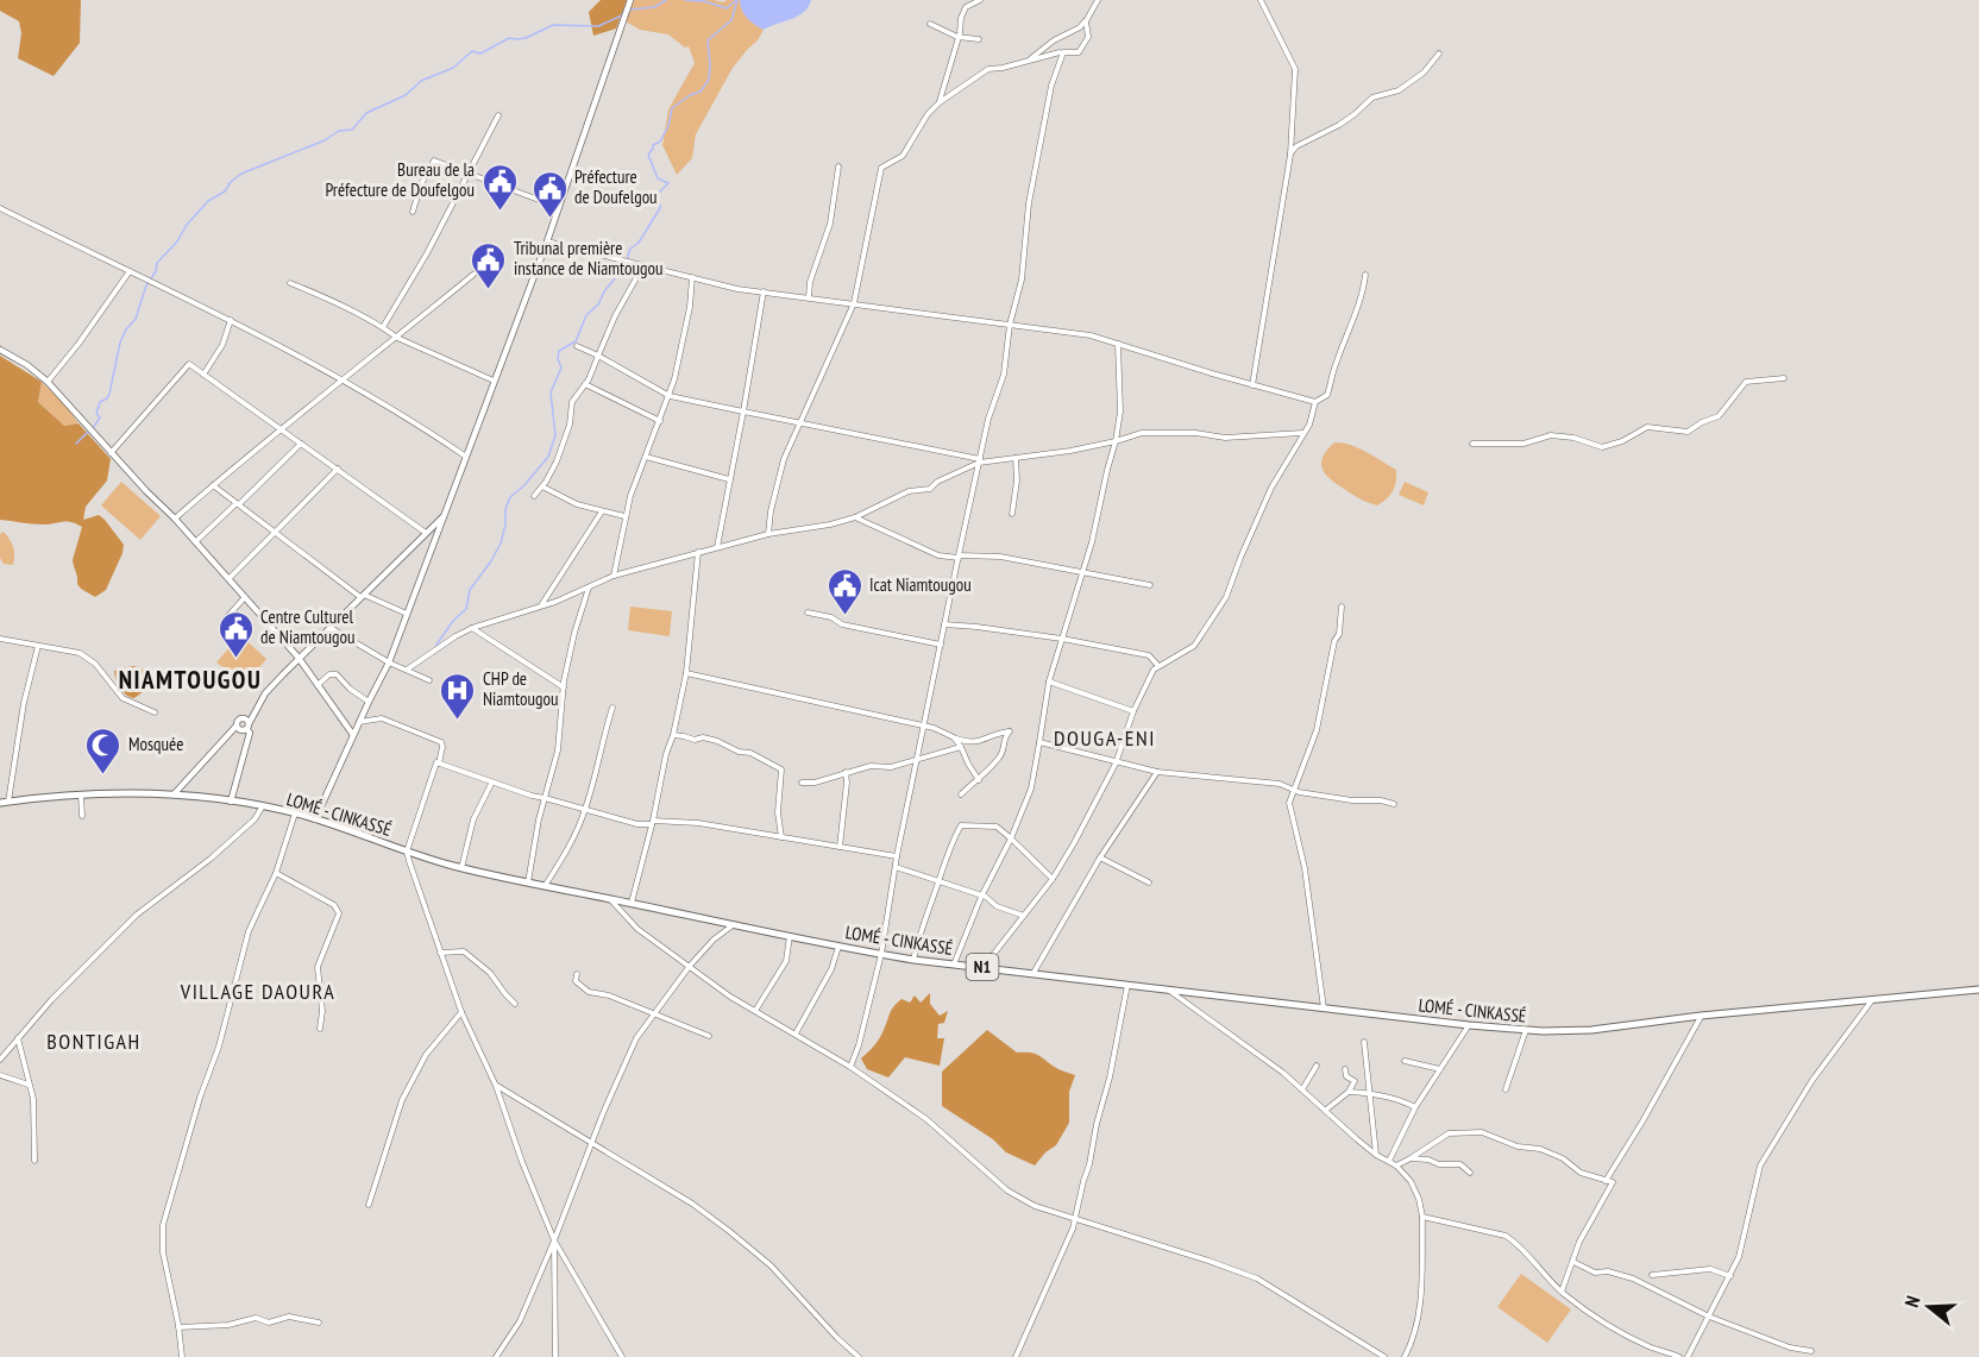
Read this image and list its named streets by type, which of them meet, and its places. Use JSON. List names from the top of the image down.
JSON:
{
  "streets": {
    "highway": ["LOMÉ - CINKASSÉ", "N1"]
  },
  "districts": [
    "NIAMTOUGOU",
    "DOUGA-ENI",
    "VILLAGE DAOURA",
    "BONTIGAH"
  ],
  "places": {
    "public building": [
      "Bureau de la Préfecture de Doufelgou",
      "Préfecture de Doufelgou",
      "Tribunal première instance de Niamtougou",
      "Icat Niamtougou",
      "Centre Culturel de Niamtougou"
    ],
    "hospital": ["CHP de Niamtougou"],
    "mosque": ["Mosquée"]
  },
  "north": "left"
}
